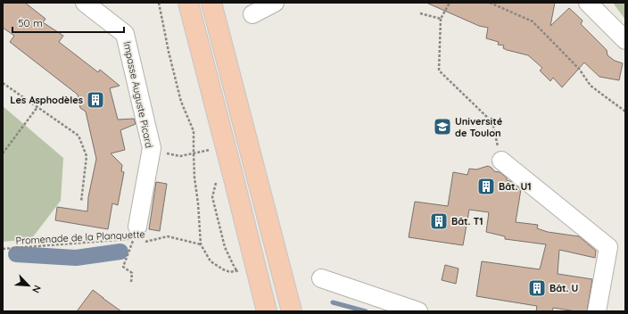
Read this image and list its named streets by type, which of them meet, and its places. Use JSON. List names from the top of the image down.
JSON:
{
  "streets": {
    "street": ["Impasse Auguste Picard"],
    "path": ["Promenade de la Planquette"]
  },
  "crossings": [
    ["Impasse Auguste Picard", "Promenade de la Planquette"]
  ],
  "places": {
    "building": [
      "Les Asphodèles",
      "Bât. U1",
      "Bât. T1",
      "Bât. U"
    ],
    "school or university": ["Université de Toulon"]
  },
  "scale_bar": "50 m",
  "north": "bottom right"
}
